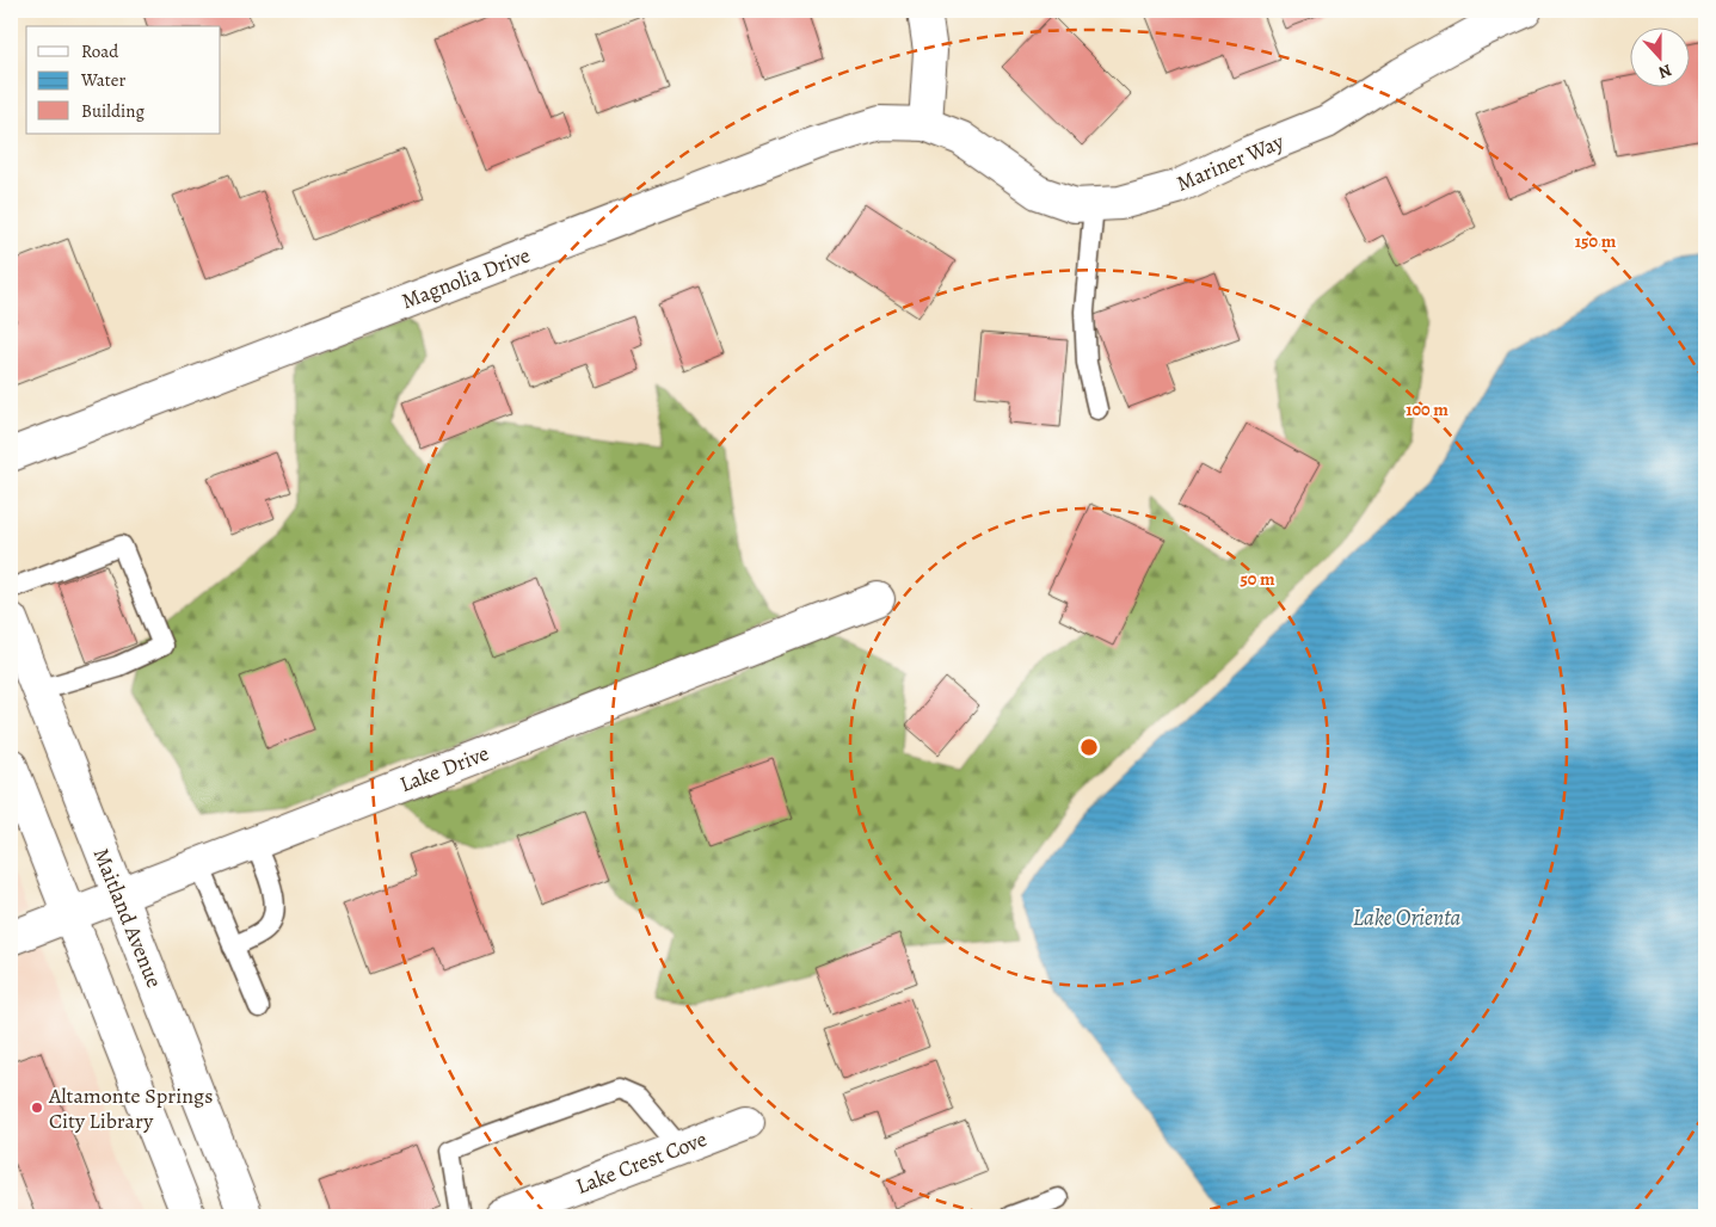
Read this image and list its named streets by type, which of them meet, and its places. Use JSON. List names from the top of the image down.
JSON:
{
  "streets": {
    "street": [
      "Mariner Way",
      "Magnolia Drive",
      "Lake Drive",
      "Maitland Avenue",
      "Lake Crest Cove"
    ]
  },
  "crossings": [
    ["Mariner Way", "Magnolia Drive"],
    ["Lake Drive", "Maitland Avenue"]
  ],
  "water": ["Lake Orienta"],
  "places": ["Altamonte Springs City Library"],
  "legend": ["Road", "Water", "Building"],
  "north": "bottom",
  "rings": ["150 m", "100 m", "50 m"]
}
